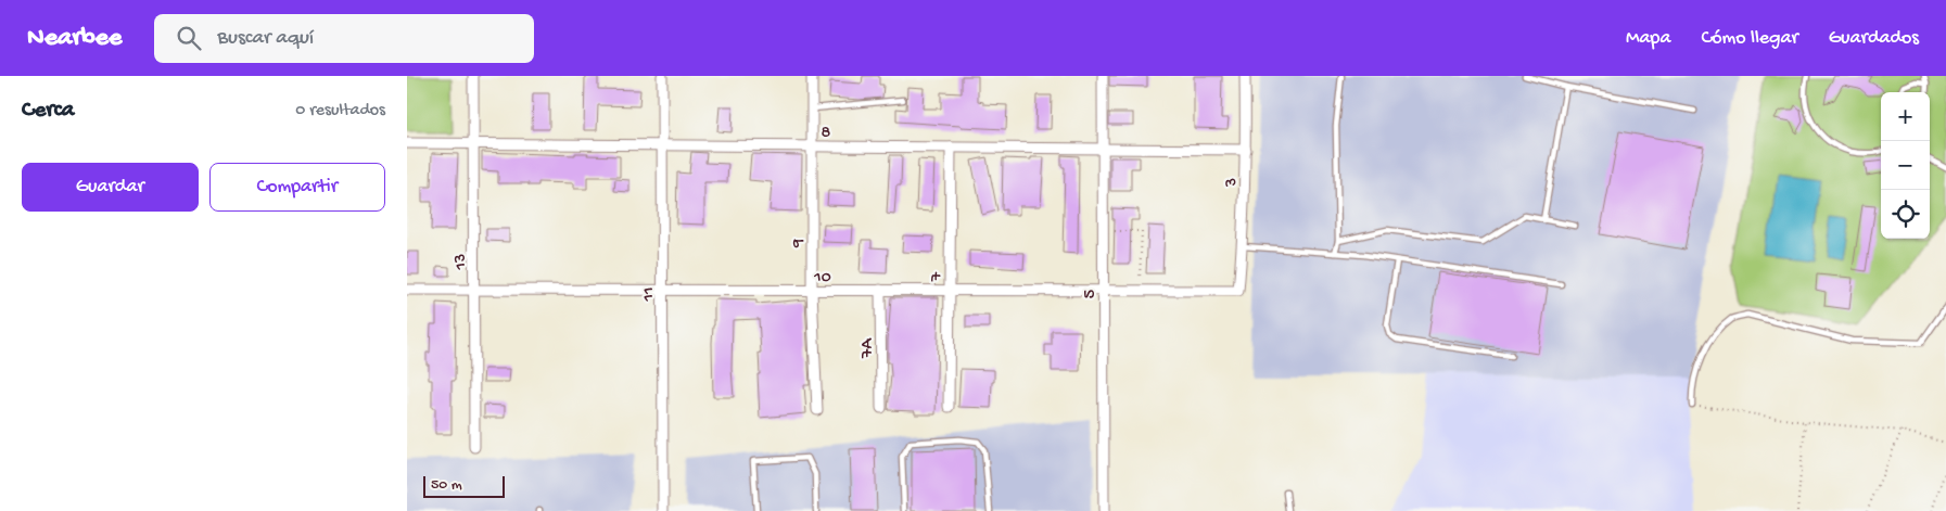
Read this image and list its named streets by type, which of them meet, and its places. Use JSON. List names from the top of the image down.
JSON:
{
  "streets": {
    "street": [
      "8",
      "3",
      "9",
      "13",
      "10",
      "7",
      "11",
      "5",
      "7A"
    ]
  },
  "crossings": [
    ["8", "3"],
    ["8", "9"],
    ["8", "13"],
    ["8", "7"],
    ["8", "11"],
    ["8", "5"],
    ["3", "10"],
    ["9", "10"],
    ["13", "10"],
    ["10", "7"],
    ["10", "11"],
    ["10", "5"],
    ["10", "7A"]
  ],
  "scale_bar": "50 m",
  "page": {
    "header": "Nearbee",
    "search": "Buscar aquí",
    "nav": ["Mapa", "Cómo llegar", "Guardados"],
    "heading": ["Cerca", "0 resultados"],
    "map_buttons": ["+", "−"],
    "buttons": ["Guardar", "Compartir"],
    "scale": "50 m"
  }
}
